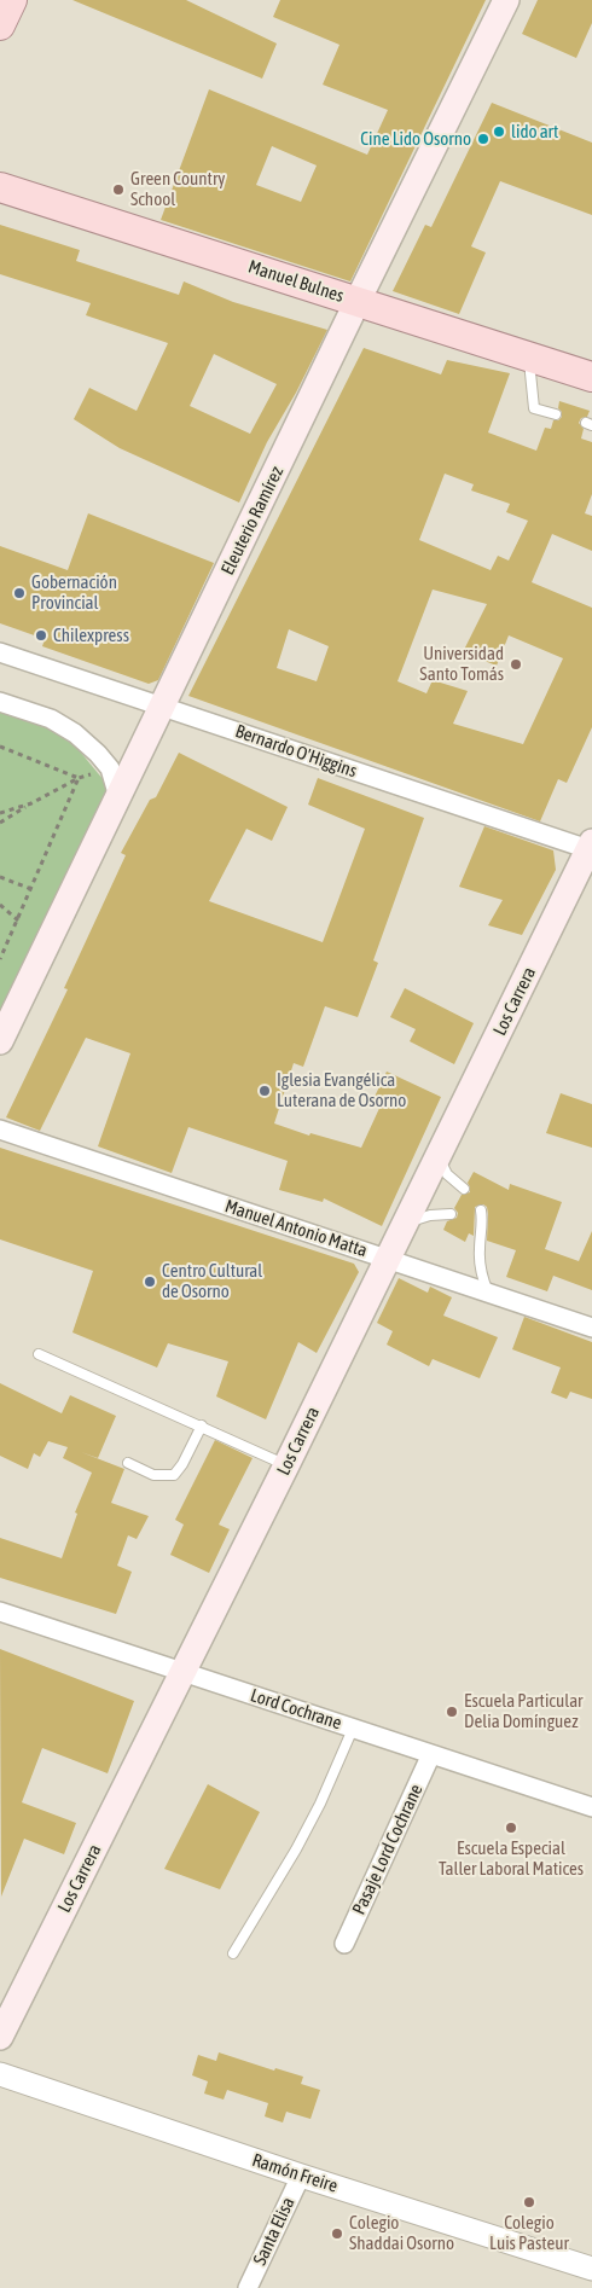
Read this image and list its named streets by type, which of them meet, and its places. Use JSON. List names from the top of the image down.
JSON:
{
  "streets": {
    "main road": ["Manuel Bulnes", "Eleuterio Ramírez", "Los Carrera"],
    "street": [
      "Bernardo O'Higgins",
      "Manuel Antonio Matta",
      "Lord Cochrane",
      "Pasaje Lord Cochrane",
      "Ramón Freire",
      "Santa Elisa"
    ]
  },
  "crossings": [
    ["Manuel Bulnes", "Eleuterio Ramírez"],
    ["Eleuterio Ramírez", "Bernardo O'Higgins"],
    ["Bernardo O'Higgins", "Los Carrera"],
    ["Los Carrera", "Manuel Antonio Matta"],
    ["Los Carrera", "Lord Cochrane"],
    ["Lord Cochrane", "Pasaje Lord Cochrane"],
    ["Ramón Freire", "Santa Elisa"]
  ],
  "places": [
    "lido art",
    "Cine Lido Osorno",
    "Green Country School",
    "Gobernación Provincial",
    "Chilexpress",
    "Universidad Santo Tomás",
    "Iglesia Evangélica Luterana de Osorno",
    "Centro Cultural de Osorno",
    "Escuela Particular Delia Domínguez",
    "Escuela Especial Taller Laboral Matices",
    "Colegio Luis Pasteur",
    "Colegio Shaddai Osorno"
  ]
}
